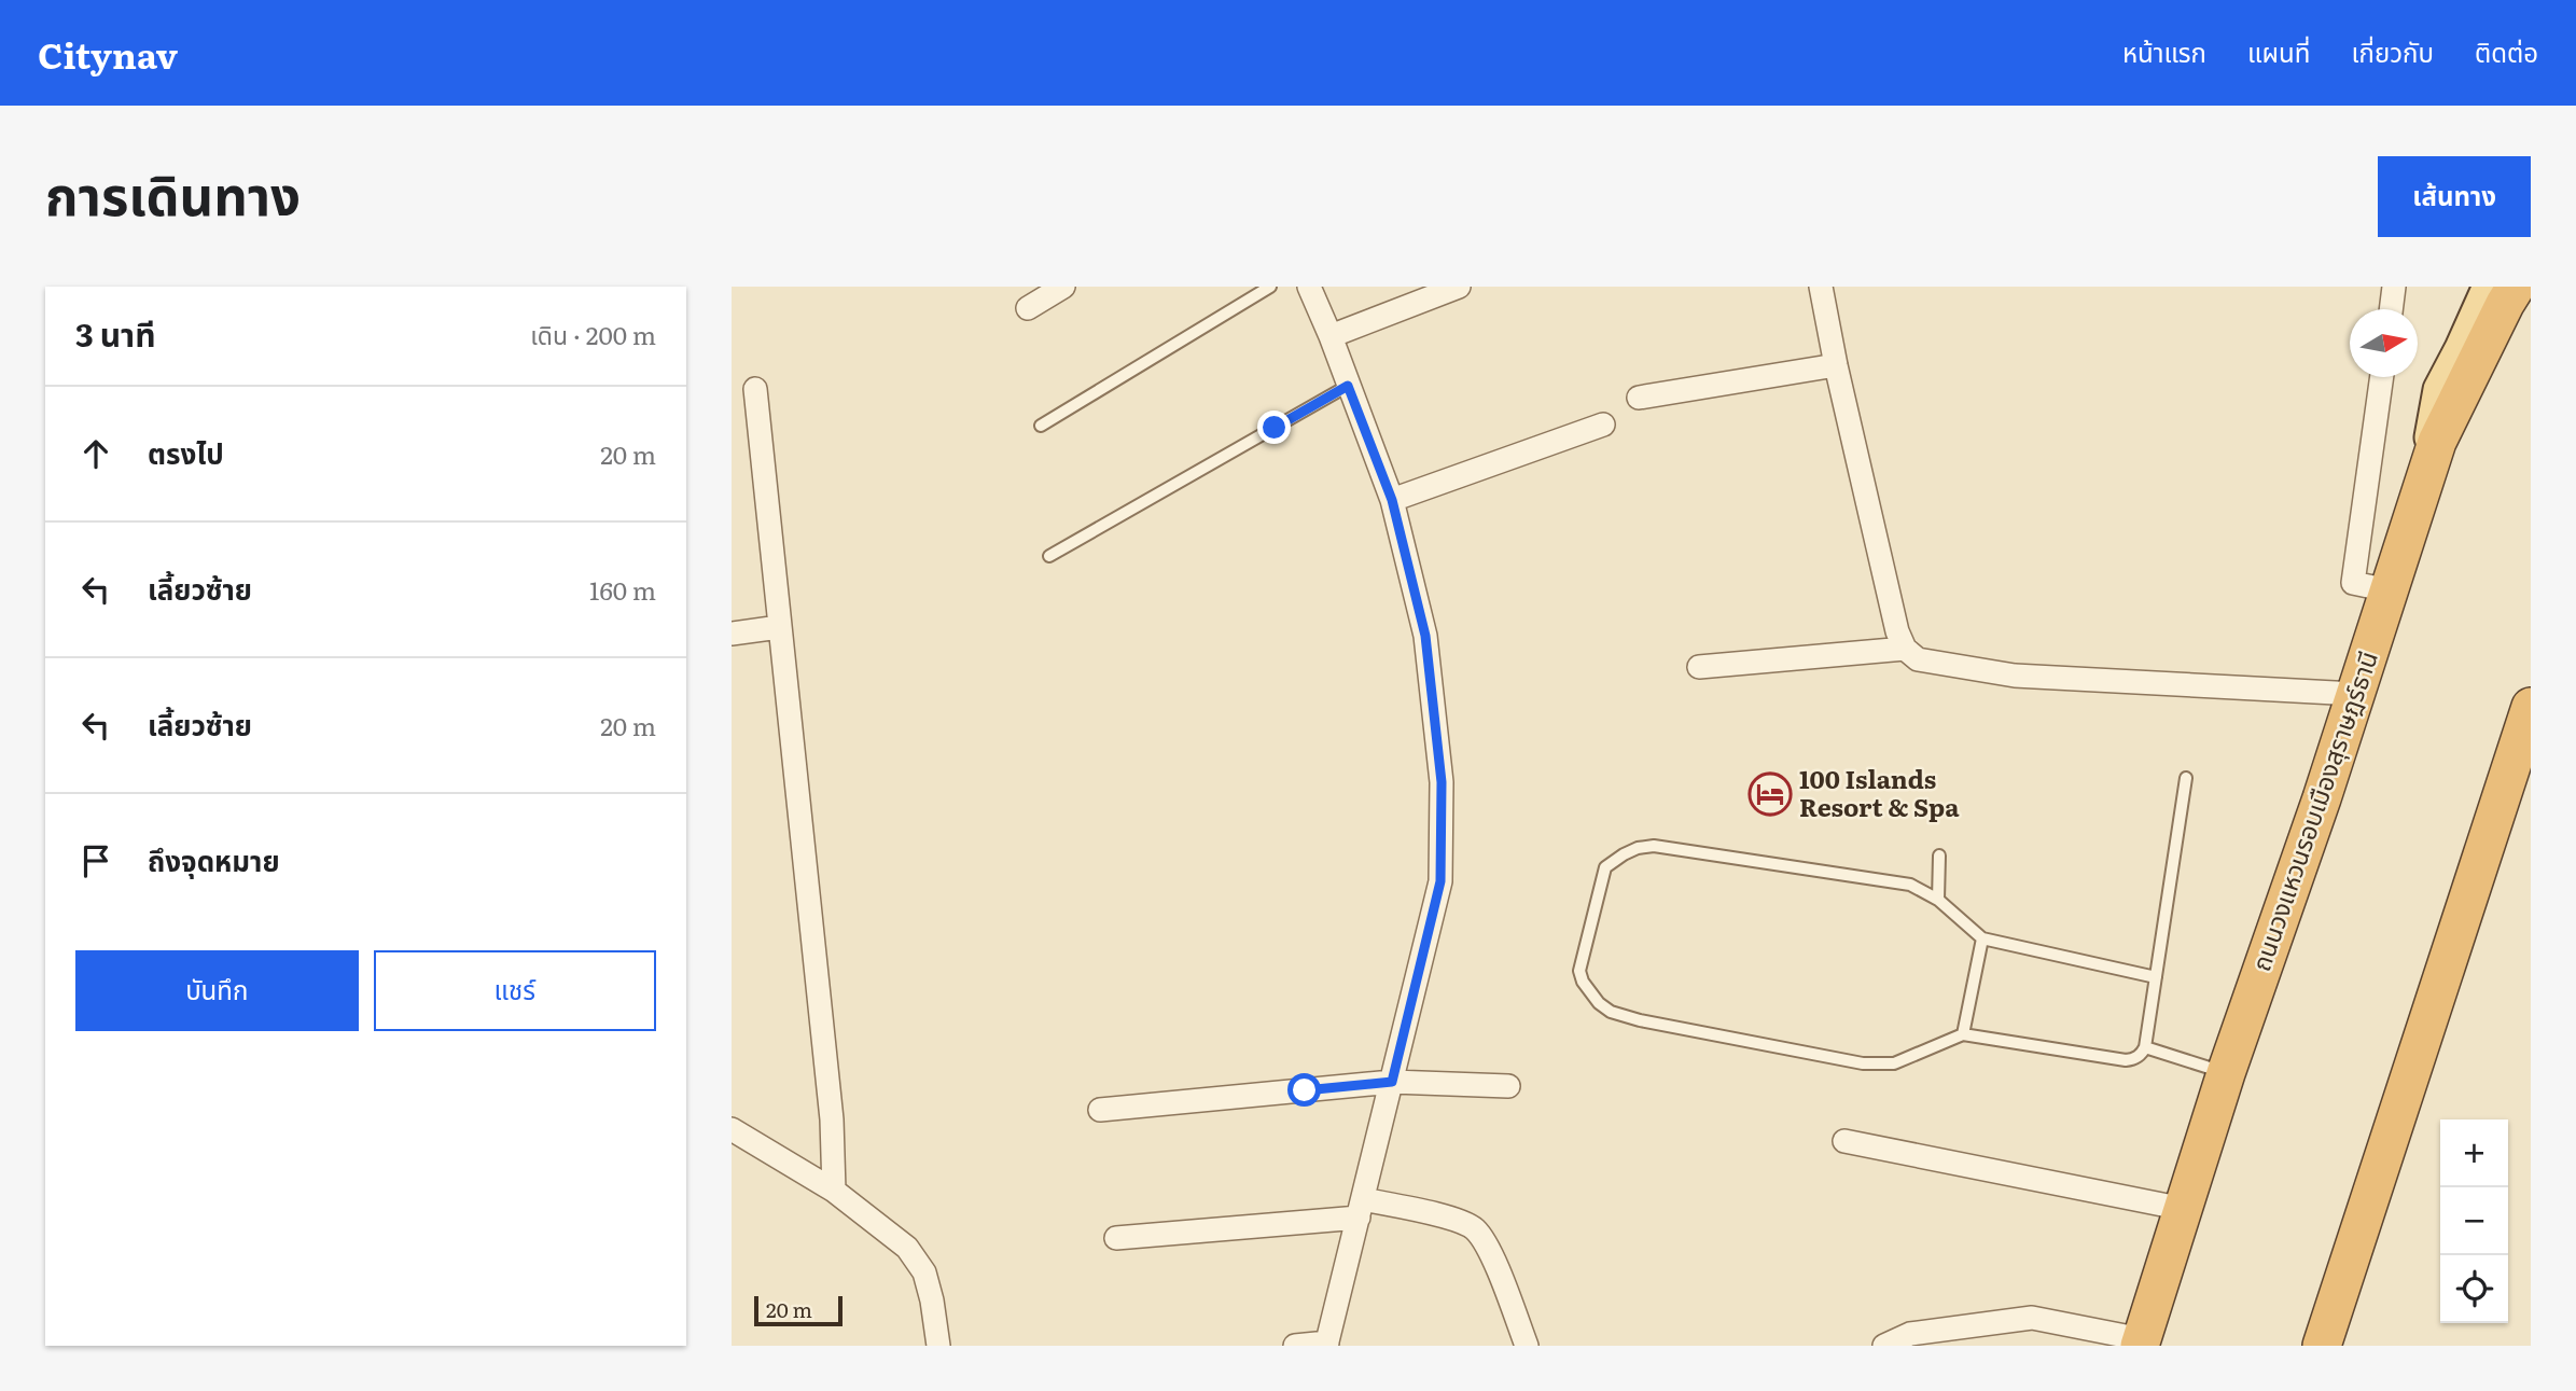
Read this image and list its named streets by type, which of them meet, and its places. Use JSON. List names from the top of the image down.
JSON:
{
  "streets": {
    "highway": ["ถนนวงแหวนรอบเมืองสุราษฎร์ธานี"]
  },
  "places": {
    "hotel": ["100 Islands Resort & Spa"]
  },
  "scale_bar": "20 m",
  "north": "right",
  "page": {
    "header": "Citynav",
    "nav": [
      "หน้าแรก",
      "แผนที่",
      "เกี่ยวกับ",
      "ติดต่อ"
    ],
    "title": "การเดินทาง",
    "buttons": [
      "เส้นทาง",
      ["บันทึก", "แชร์"]
    ],
    "heading": ["3 นาที", "เดิน · 200 m"],
    "list": [
      ["ตรงไป", "20 m"],
      ["เลี้ยวซ้าย", "160 m"],
      ["เลี้ยวซ้าย", "20 m"],
      "ถึงจุดหมาย"
    ],
    "map_buttons": ["+", "−"],
    "scale": "20 m"
  }
}
